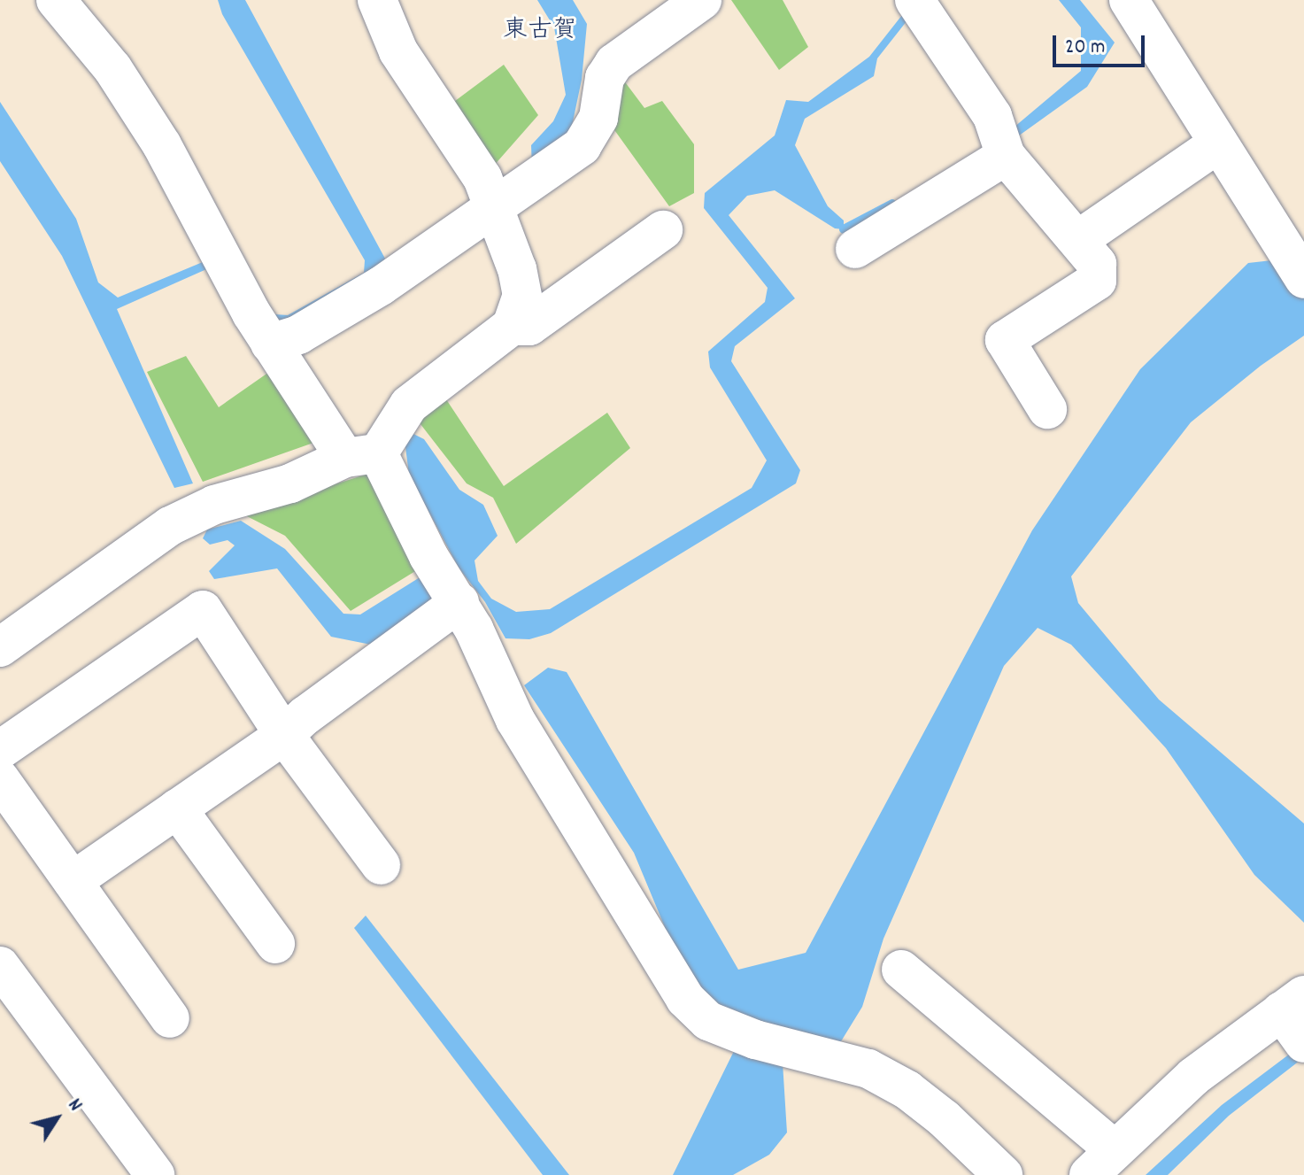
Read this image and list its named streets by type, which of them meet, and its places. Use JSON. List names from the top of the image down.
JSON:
{
  "districts": ["東古賀"],
  "scale_bar": "20 m",
  "north": "top right"
}
